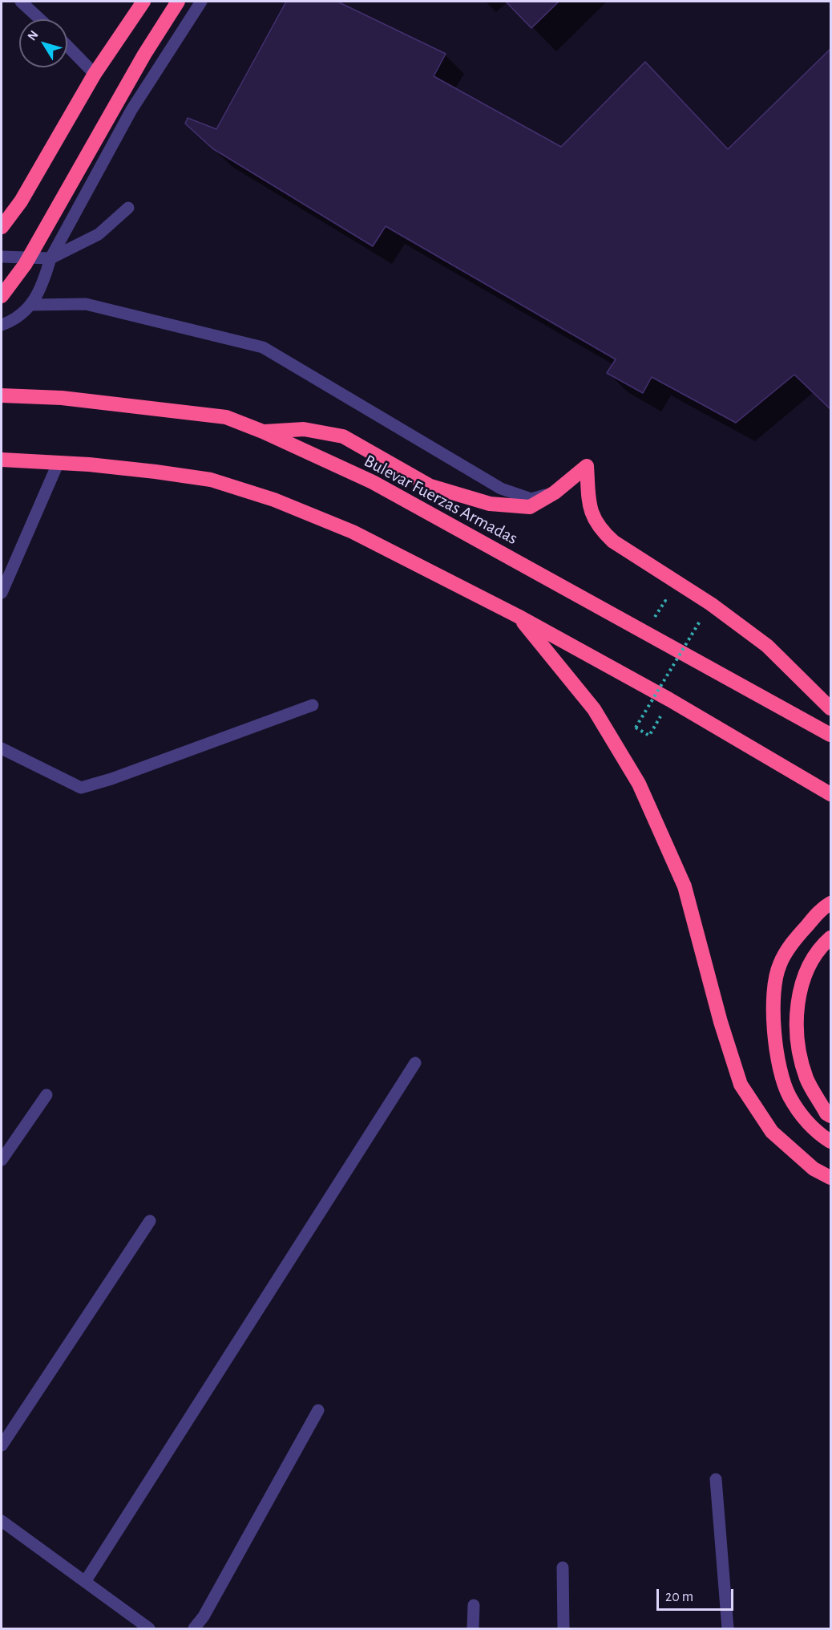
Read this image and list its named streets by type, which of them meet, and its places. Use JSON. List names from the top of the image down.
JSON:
{
  "streets": {
    "highway": ["Bulevar Fuerzas Armadas"]
  },
  "scale_bar": "20 m",
  "north": "top left"
}
